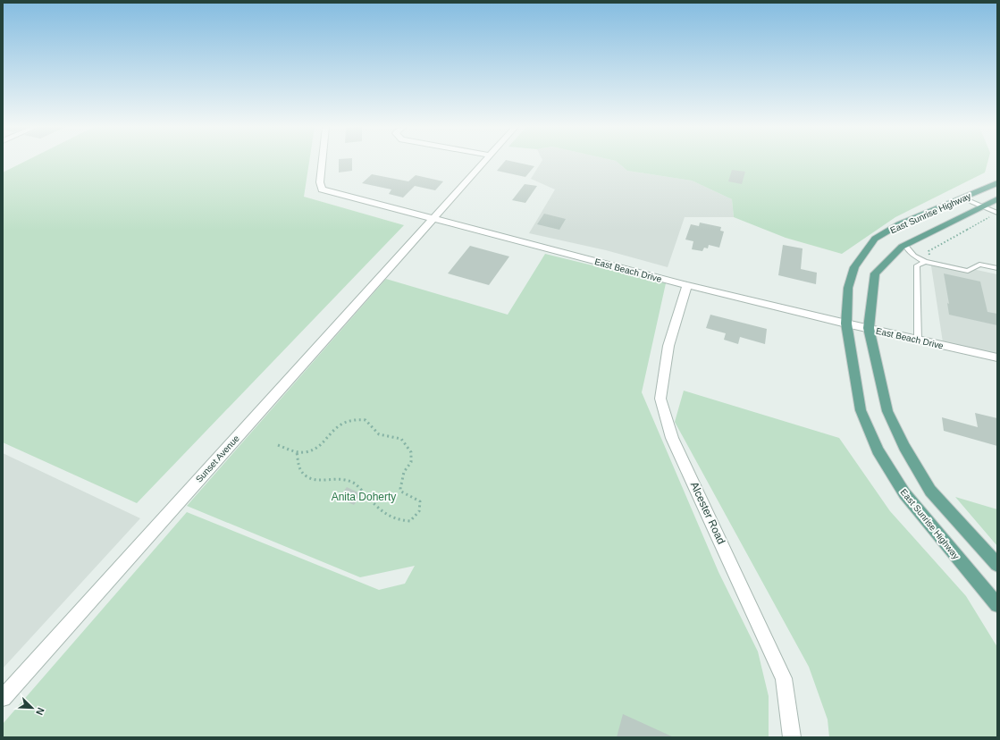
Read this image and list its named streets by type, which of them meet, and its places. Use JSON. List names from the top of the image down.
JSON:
{
  "streets": {
    "main road": ["East Sunrise Highway"],
    "street": ["East Beach Drive", "Sunset Avenue", "Alcester Road"]
  },
  "crossings": [
    ["East Sunrise Highway", "East Beach Drive"],
    ["East Beach Drive", "Sunset Avenue"],
    ["East Beach Drive", "Alcester Road"]
  ],
  "parks": ["Anita Doherty"],
  "north": "bottom right"
}
